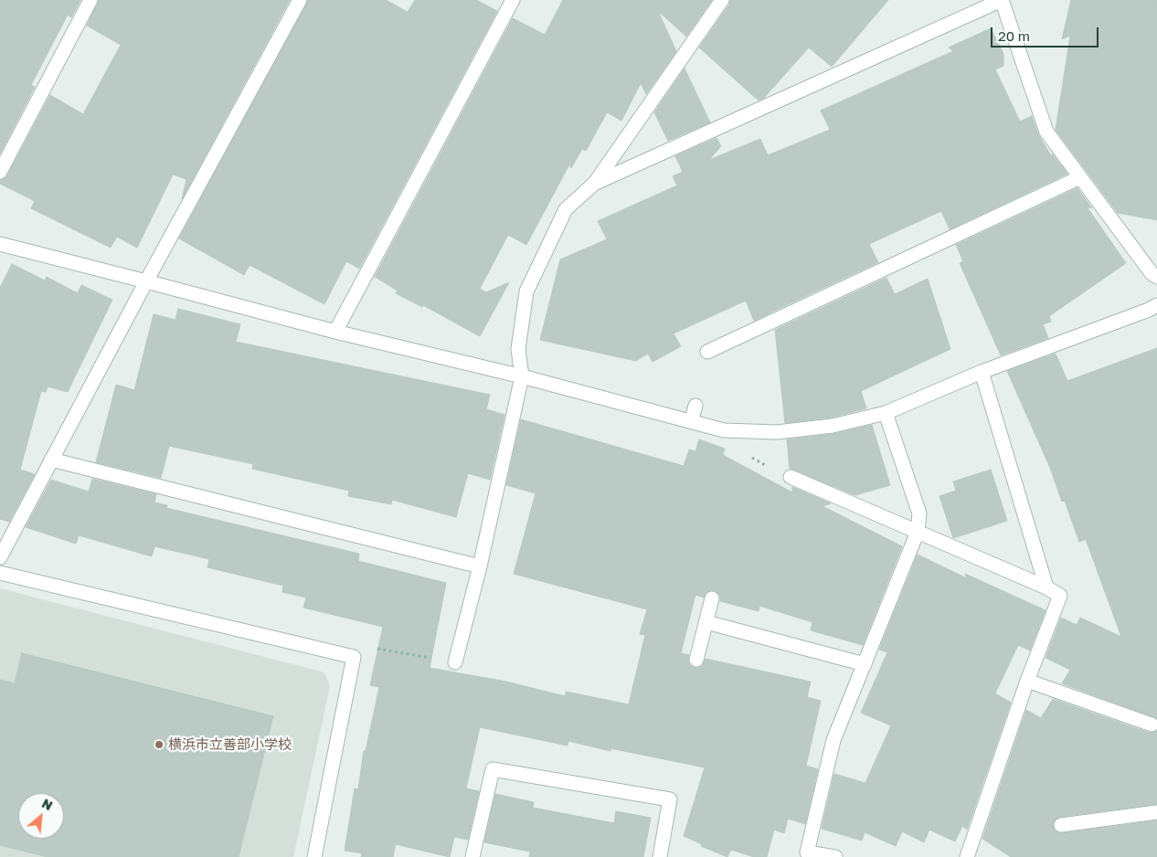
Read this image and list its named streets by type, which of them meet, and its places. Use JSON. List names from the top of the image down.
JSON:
{
  "places": ["横浜市立善部小学校"],
  "scale_bar": "20 m",
  "north": "top right"
}
